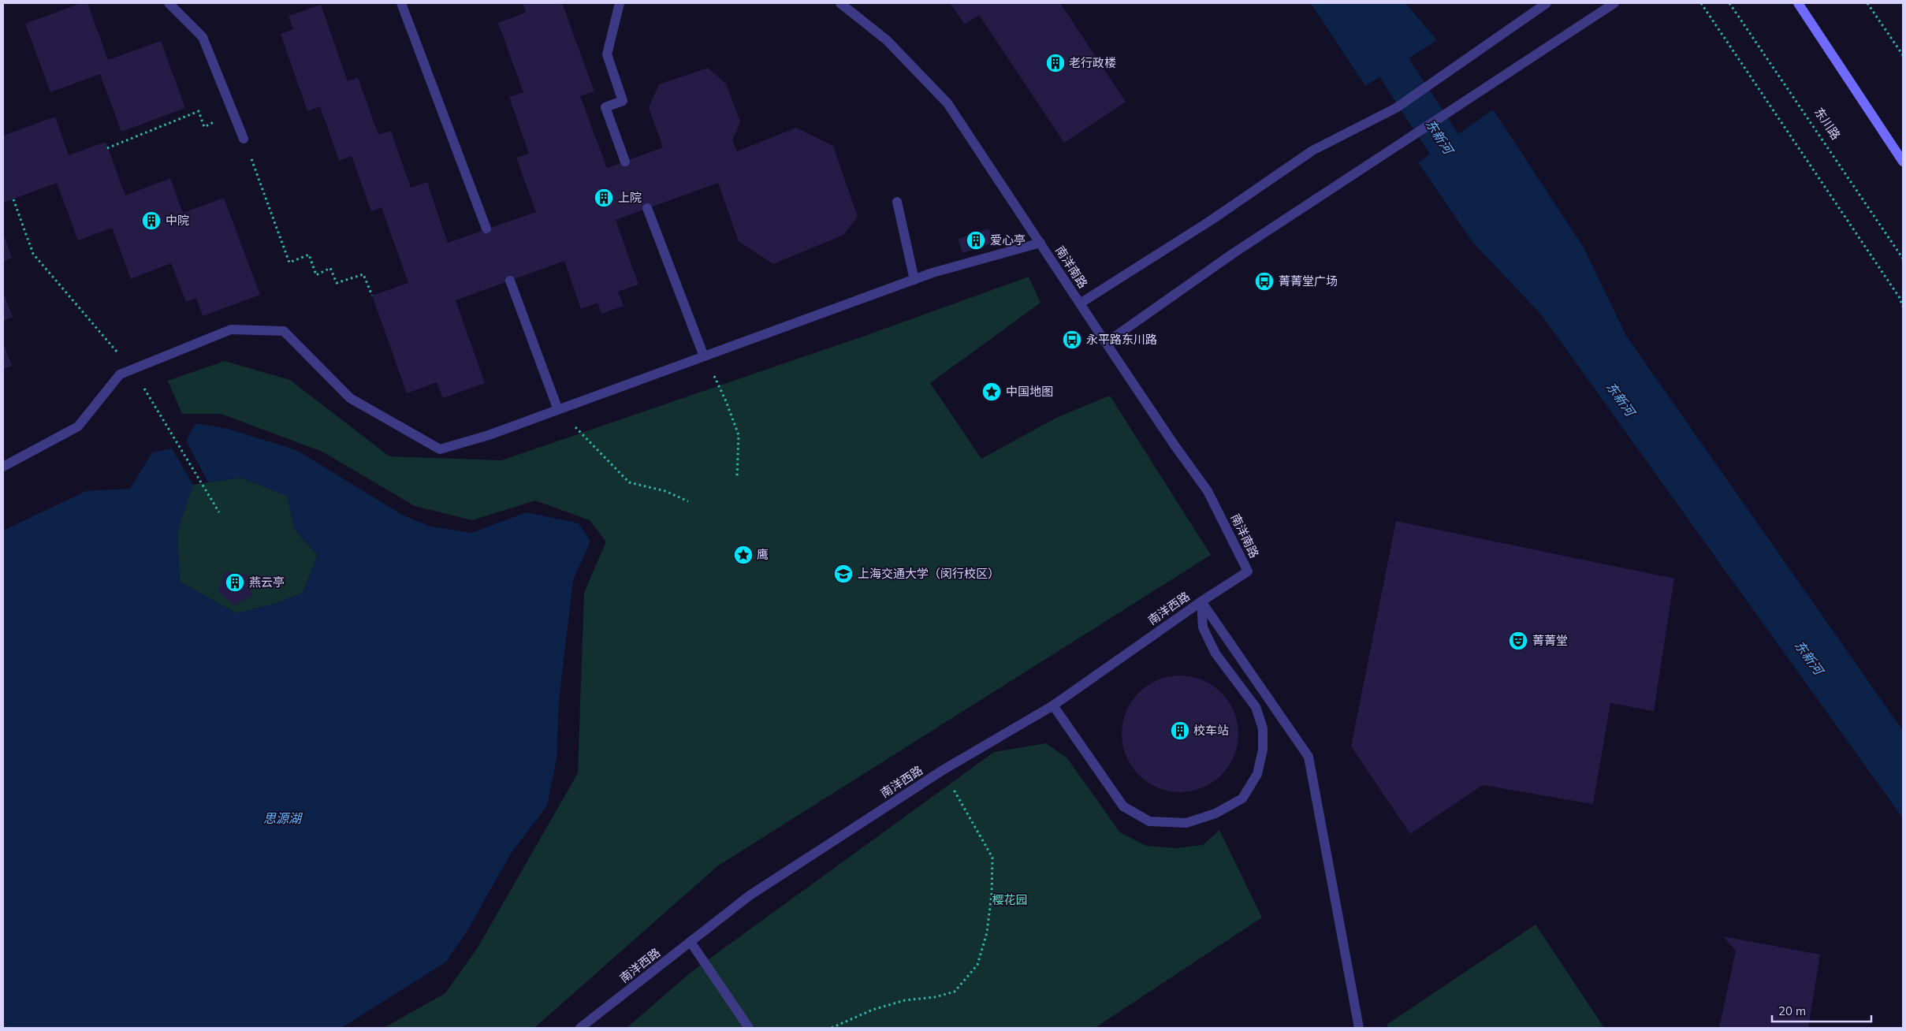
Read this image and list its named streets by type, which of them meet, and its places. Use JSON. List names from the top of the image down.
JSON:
{
  "streets": {
    "lane": ["南洋南路", "南洋西路"],
    "path": ["东川路"]
  },
  "crossings": [
    ["南洋南路", "南洋西路"]
  ],
  "water": ["东新河", "思源湖"],
  "parks": ["樱花园"],
  "places": {
    "building": [
      "老行政楼",
      "上院",
      "中院",
      "爱心亭",
      "燕云亭",
      "校车站"
    ],
    "bus stop": ["菁菁堂广场", "永平路东川路"],
    "place": ["中国地图", "鹰"],
    "school or university": ["上海交通大学（闵行校区）"],
    "theatre": ["菁菁堂"]
  },
  "scale_bar": "20 m"
}
